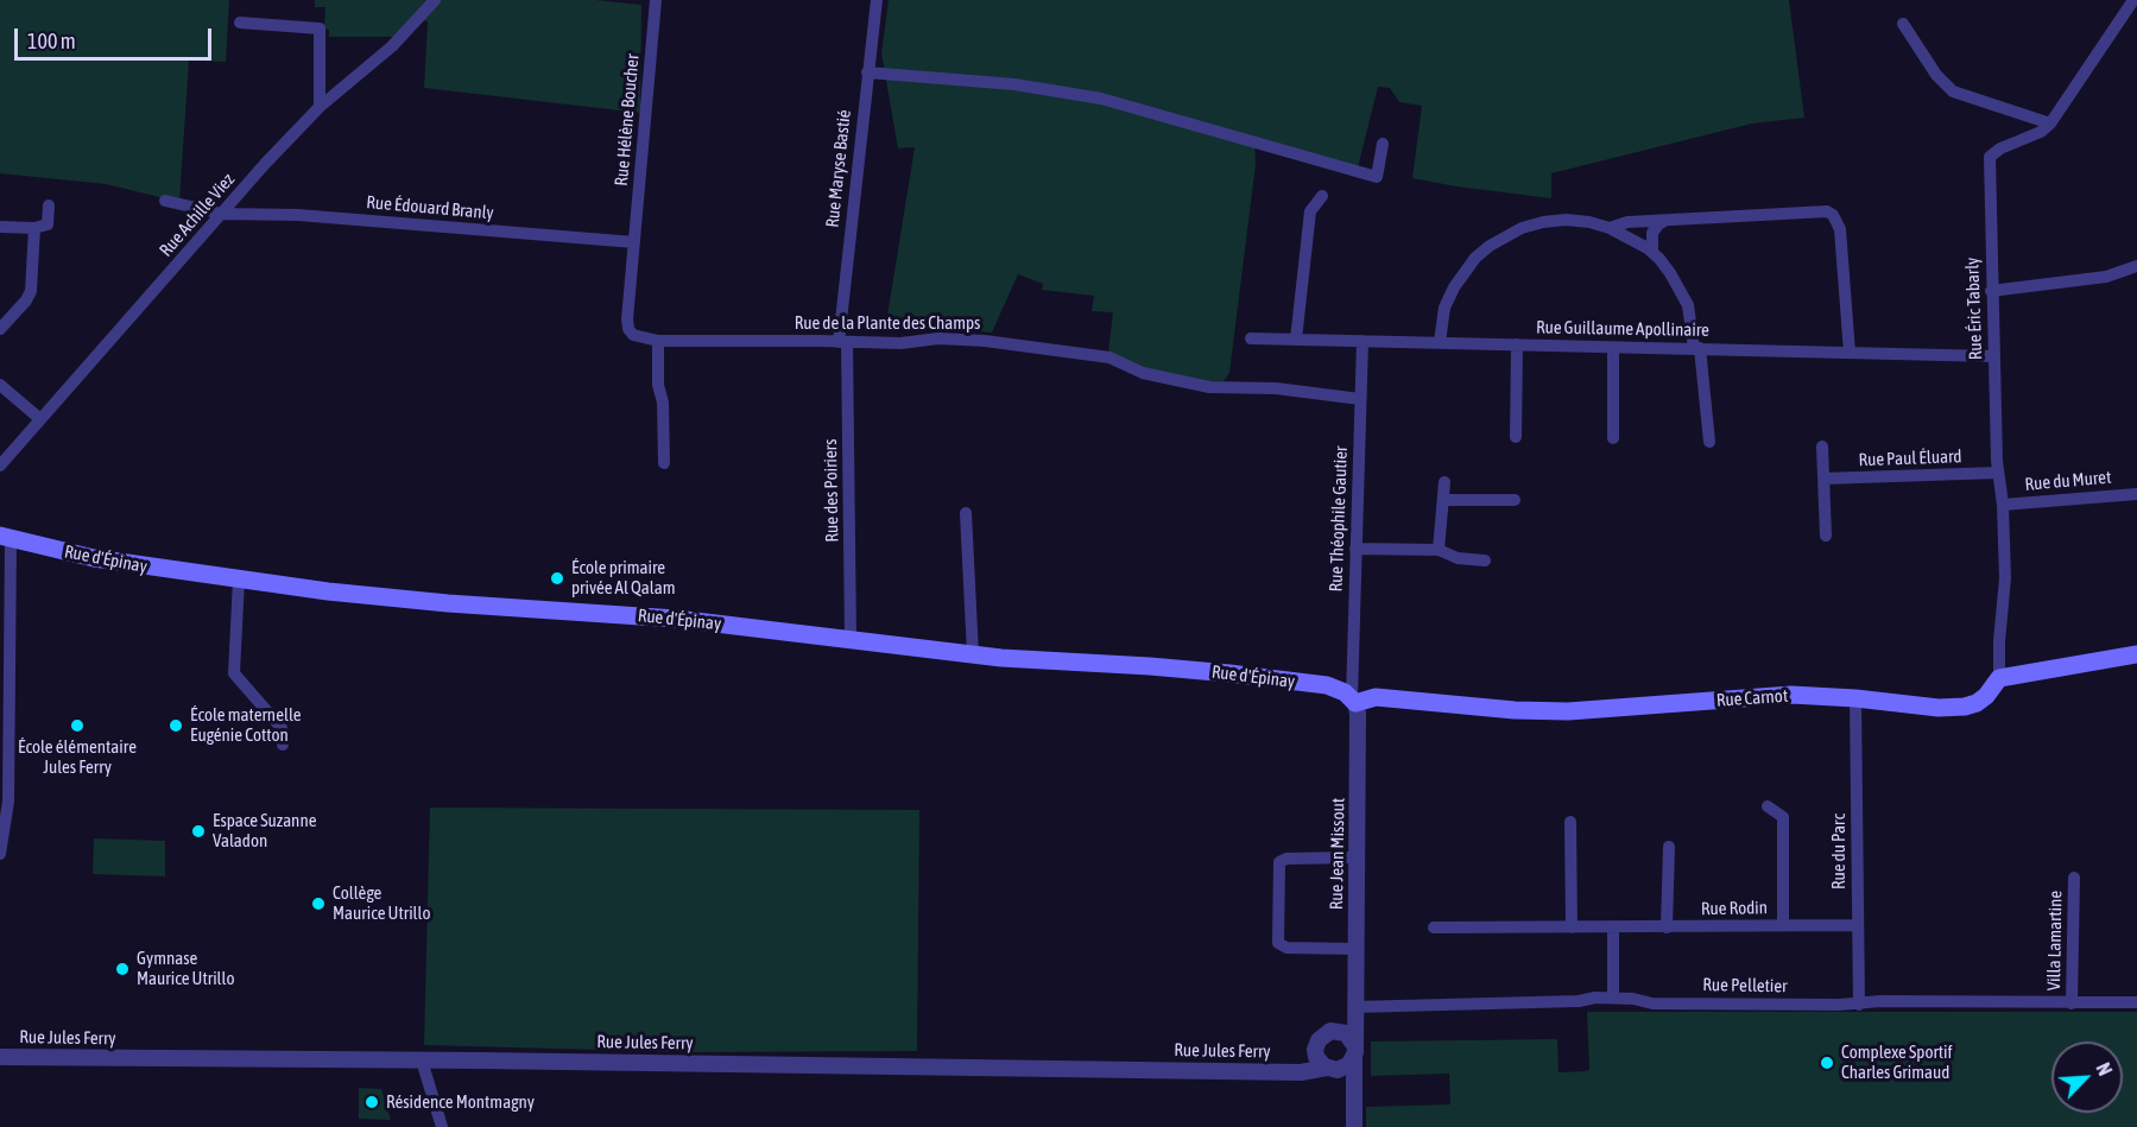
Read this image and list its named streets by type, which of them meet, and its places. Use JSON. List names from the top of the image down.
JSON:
{
  "streets": {
    "main road": ["Rue d'Épinay", "Rue Carnot"],
    "street": [
      "Rue Hélène Boucher",
      "Rue Maryse Bastié",
      "Rue Édouard Branly",
      "Rue Achille Viez",
      "Rue Éric Tabarly",
      "Rue de la Plante des Champs",
      "Rue Guillaume Apollinaire",
      "Rue Paul Éluard",
      "Rue du Muret",
      "Rue des Poiriers",
      "Rue Théophile Gautier",
      "Rue du Parc",
      "Rue Jean Missout",
      "Rue Rodin",
      "Villa Lamartine",
      "Rue Pelletier",
      "Rue Jules Ferry"
    ]
  },
  "crossings": [
    ["Rue Hélène Boucher", "Rue Édouard Branly"],
    ["Rue Hélène Boucher", "Rue de la Plante des Champs"],
    ["Rue Maryse Bastié", "Rue de la Plante des Champs"],
    ["Rue Maryse Bastié", "Rue des Poiriers"],
    ["Rue Édouard Branly", "Rue Achille Viez"],
    ["Rue Édouard Branly", "Rue de la Plante des Champs"],
    ["Rue Éric Tabarly", "Rue Guillaume Apollinaire"],
    ["Rue Éric Tabarly", "Rue Paul Éluard"],
    ["Rue Éric Tabarly", "Rue du Muret"],
    ["Rue Éric Tabarly", "Rue Carnot"],
    ["Rue de la Plante des Champs", "Rue des Poiriers"],
    ["Rue de la Plante des Champs", "Rue Théophile Gautier"],
    ["Rue Guillaume Apollinaire", "Rue Théophile Gautier"],
    ["Rue des Poiriers", "Rue d'Épinay"],
    ["Rue Théophile Gautier", "Rue d'Épinay"],
    ["Rue Théophile Gautier", "Rue Carnot"],
    ["Rue Théophile Gautier", "Rue Jean Missout"],
    ["Rue d'Épinay", "Rue Carnot"],
    ["Rue d'Épinay", "Rue Jean Missout"],
    ["Rue Carnot", "Rue du Parc"],
    ["Rue Carnot", "Rue Jean Missout"],
    ["Rue du Parc", "Rue Rodin"],
    ["Rue du Parc", "Rue Pelletier"],
    ["Rue Jean Missout", "Rue Pelletier"],
    ["Rue Jean Missout", "Rue Jules Ferry"],
    ["Villa Lamartine", "Rue Pelletier"]
  ],
  "places": [
    "École primaire privée Al Qalam",
    "École élémentaire Jules Ferry",
    "École maternelle Eugénie Cotton",
    "Espace Suzanne Valadon",
    "Collège Maurice Utrillo",
    "Gymnase Maurice Utrillo",
    "Complexe Sportif Charles Grimaud",
    "Résidence Montmagny"
  ],
  "scale_bar": "100 m",
  "north": "top right"
}
